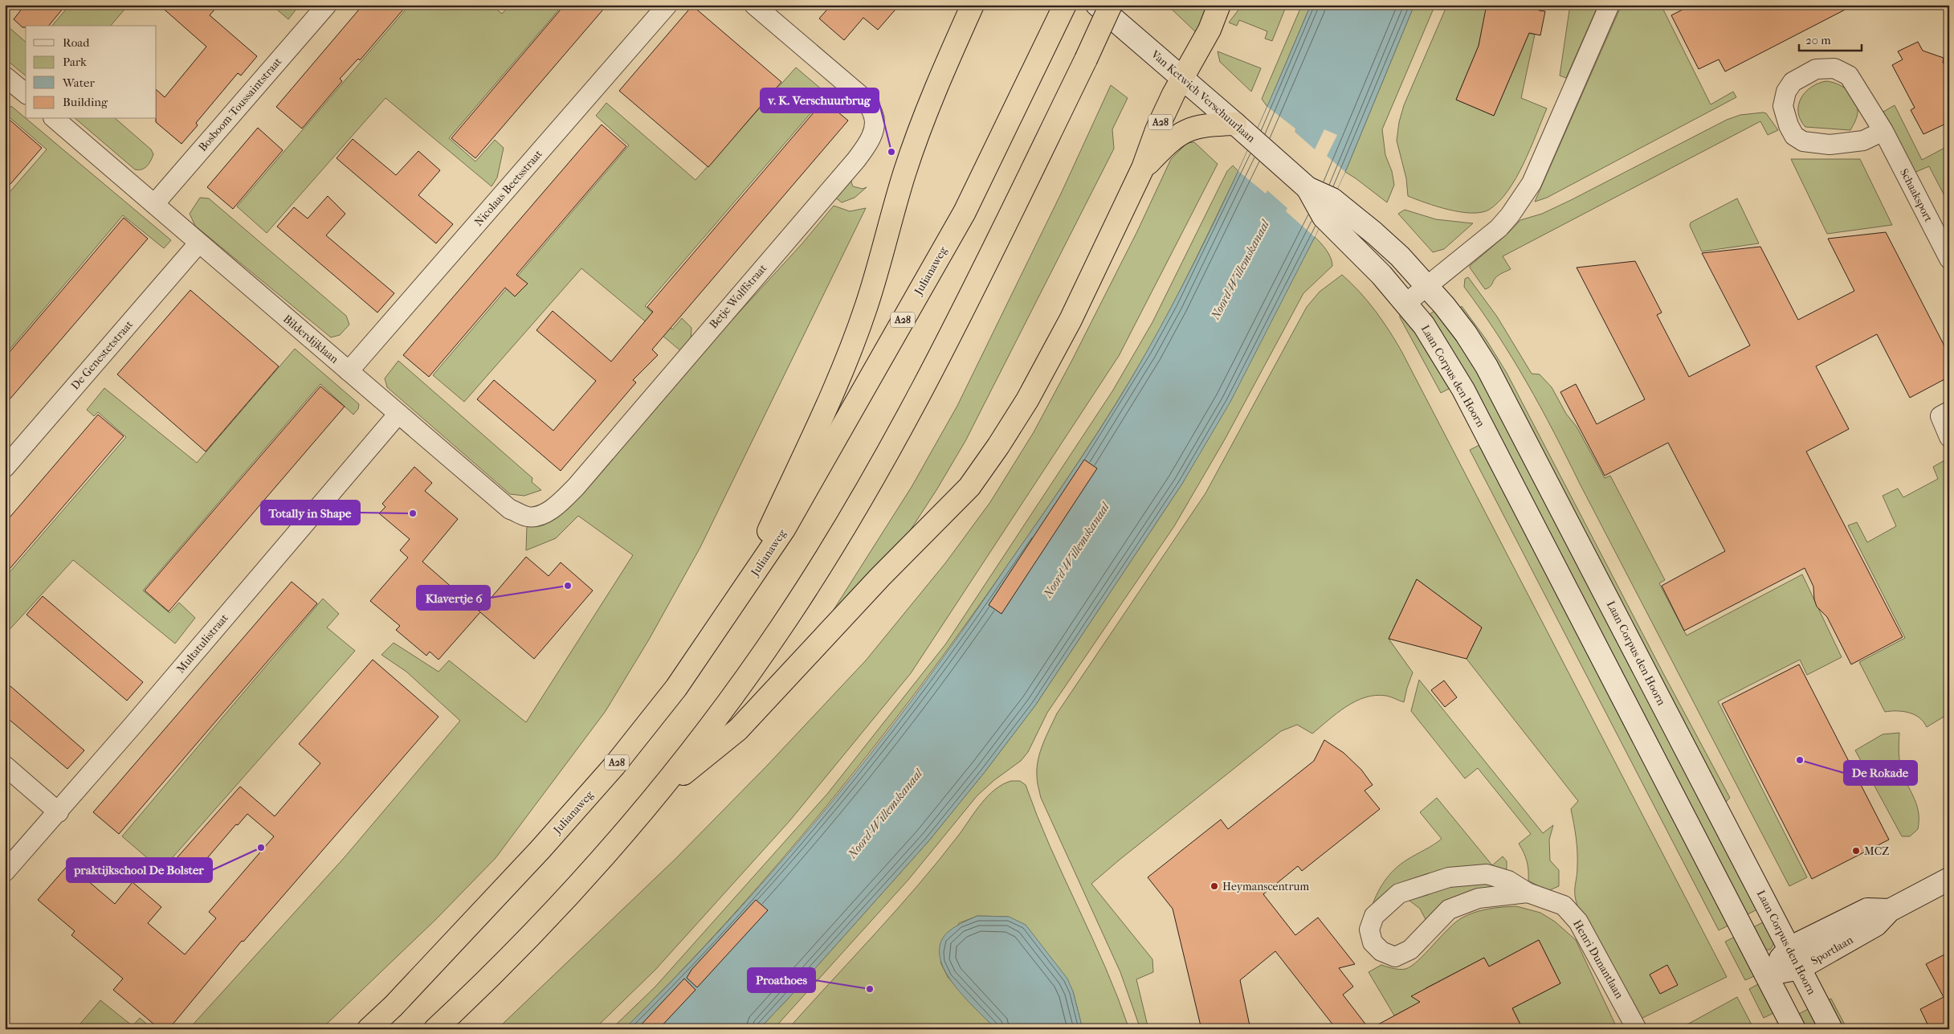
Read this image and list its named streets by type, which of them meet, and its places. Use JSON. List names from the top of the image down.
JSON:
{
  "streets": {
    "highway": ["A28", "Julianaweg"],
    "main road": ["Van Ketwich Verschuurlaan", "Laan Corpus den Hoorn", "Sportlaan"],
    "street": [
      "Bosboom-Toussaintstraat",
      "Nicolaas Beetsstraat",
      "Schaaksport",
      "Betje Wolffstraat",
      "Bilderdijklaan",
      "De Genestetstraat",
      "Multatulistraat",
      "Henri Dunantlaan"
    ]
  },
  "crossings": [
    ["Van Ketwich Verschuurlaan", "A28"],
    ["Van Ketwich Verschuurlaan", "Laan Corpus den Hoorn"],
    ["Bosboom-Toussaintstraat", "Bilderdijklaan"],
    ["A28", "Julianaweg"],
    ["Nicolaas Beetsstraat", "Bilderdijklaan"],
    ["Betje Wolffstraat", "Bilderdijklaan"],
    ["Bilderdijklaan", "De Genestetstraat"],
    ["Bilderdijklaan", "Multatulistraat"],
    ["Laan Corpus den Hoorn", "Sportlaan"]
  ],
  "water": ["Noord-Willemskanaal"],
  "places": [
    "v. K. Verschuurbrug",
    "Totally in Shape",
    "Klavertje 6",
    "De Rokade",
    "praktijkschool De Bolster",
    "MCZ",
    "Heymanscentrum",
    "Proathoes"
  ],
  "legend": [
    "Road",
    "Park",
    "Water",
    "Building"
  ],
  "scale_bar": "20 m"
}
